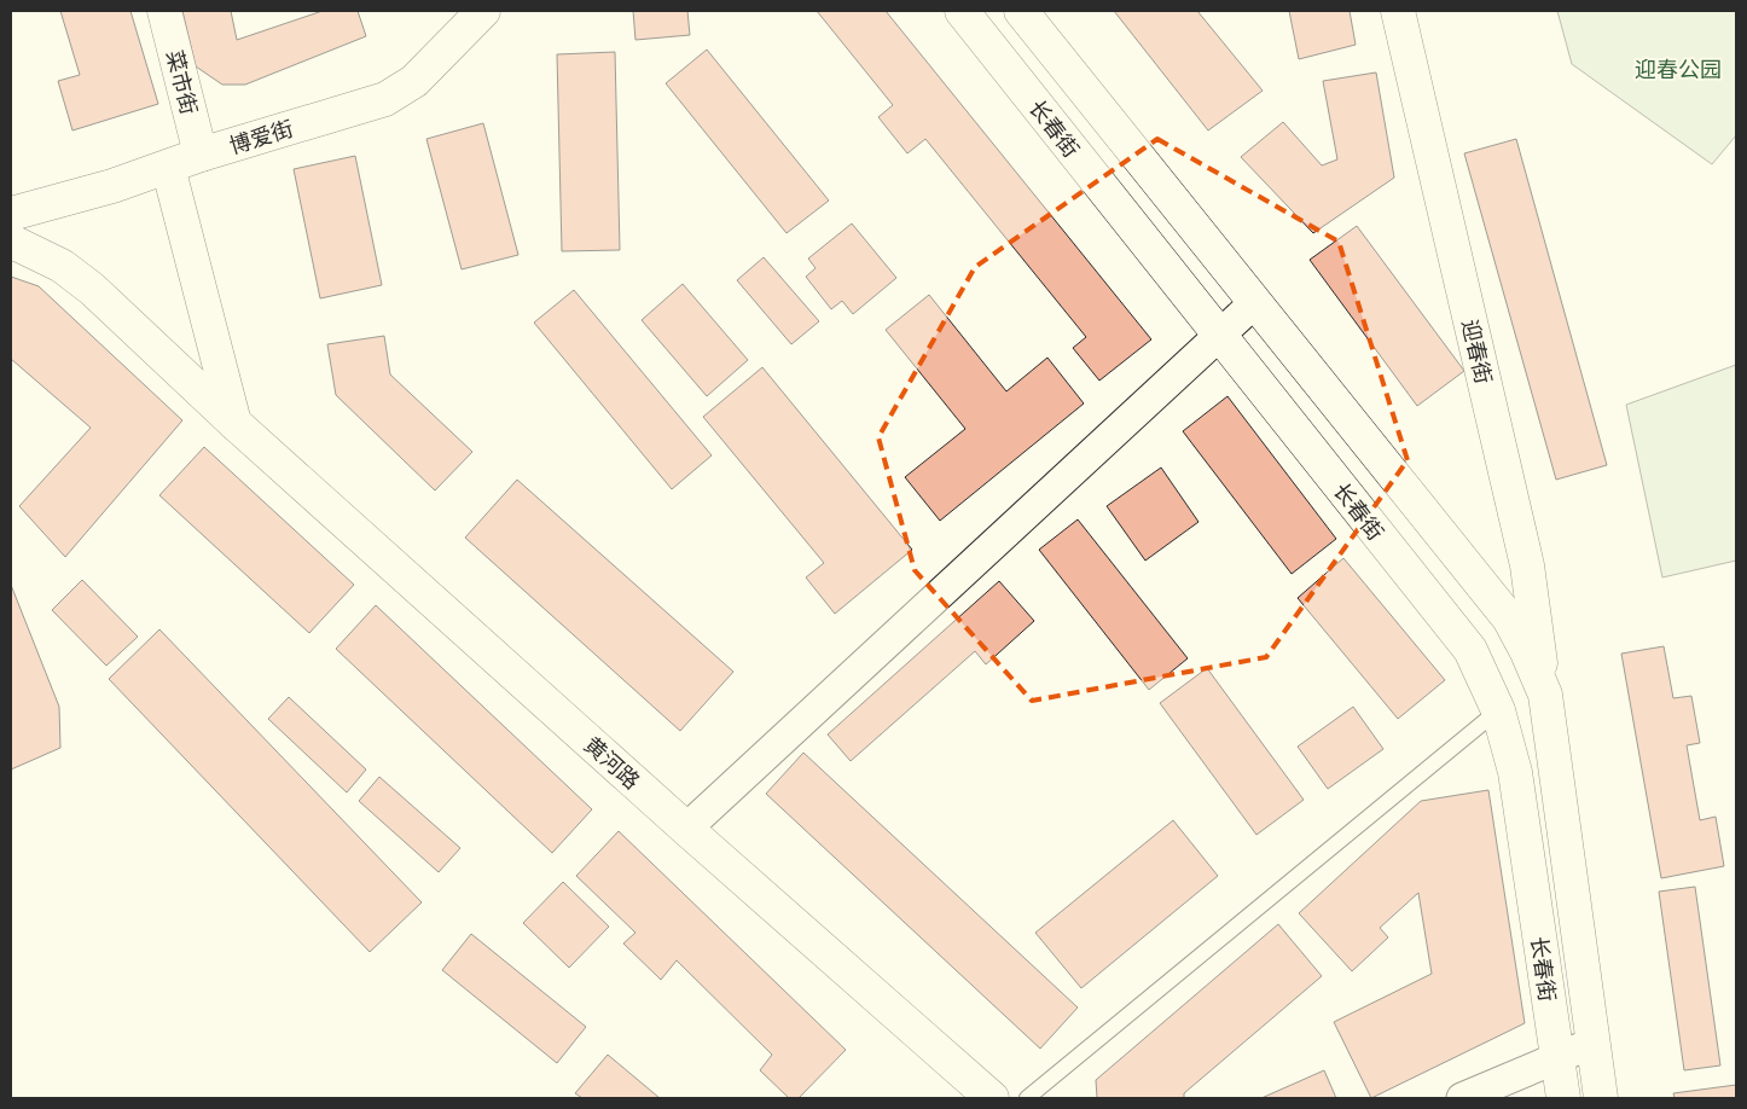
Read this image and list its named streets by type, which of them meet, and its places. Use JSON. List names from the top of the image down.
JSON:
{
  "streets": {
    "street": [
      "菜市街",
      "长春街",
      "博爱街",
      "迎春街",
      "黄河路"
    ]
  },
  "crossings": [
    ["菜市街", "博爱街"],
    ["长春街", "迎春街"]
  ],
  "parks": ["迎春公园"]
}
